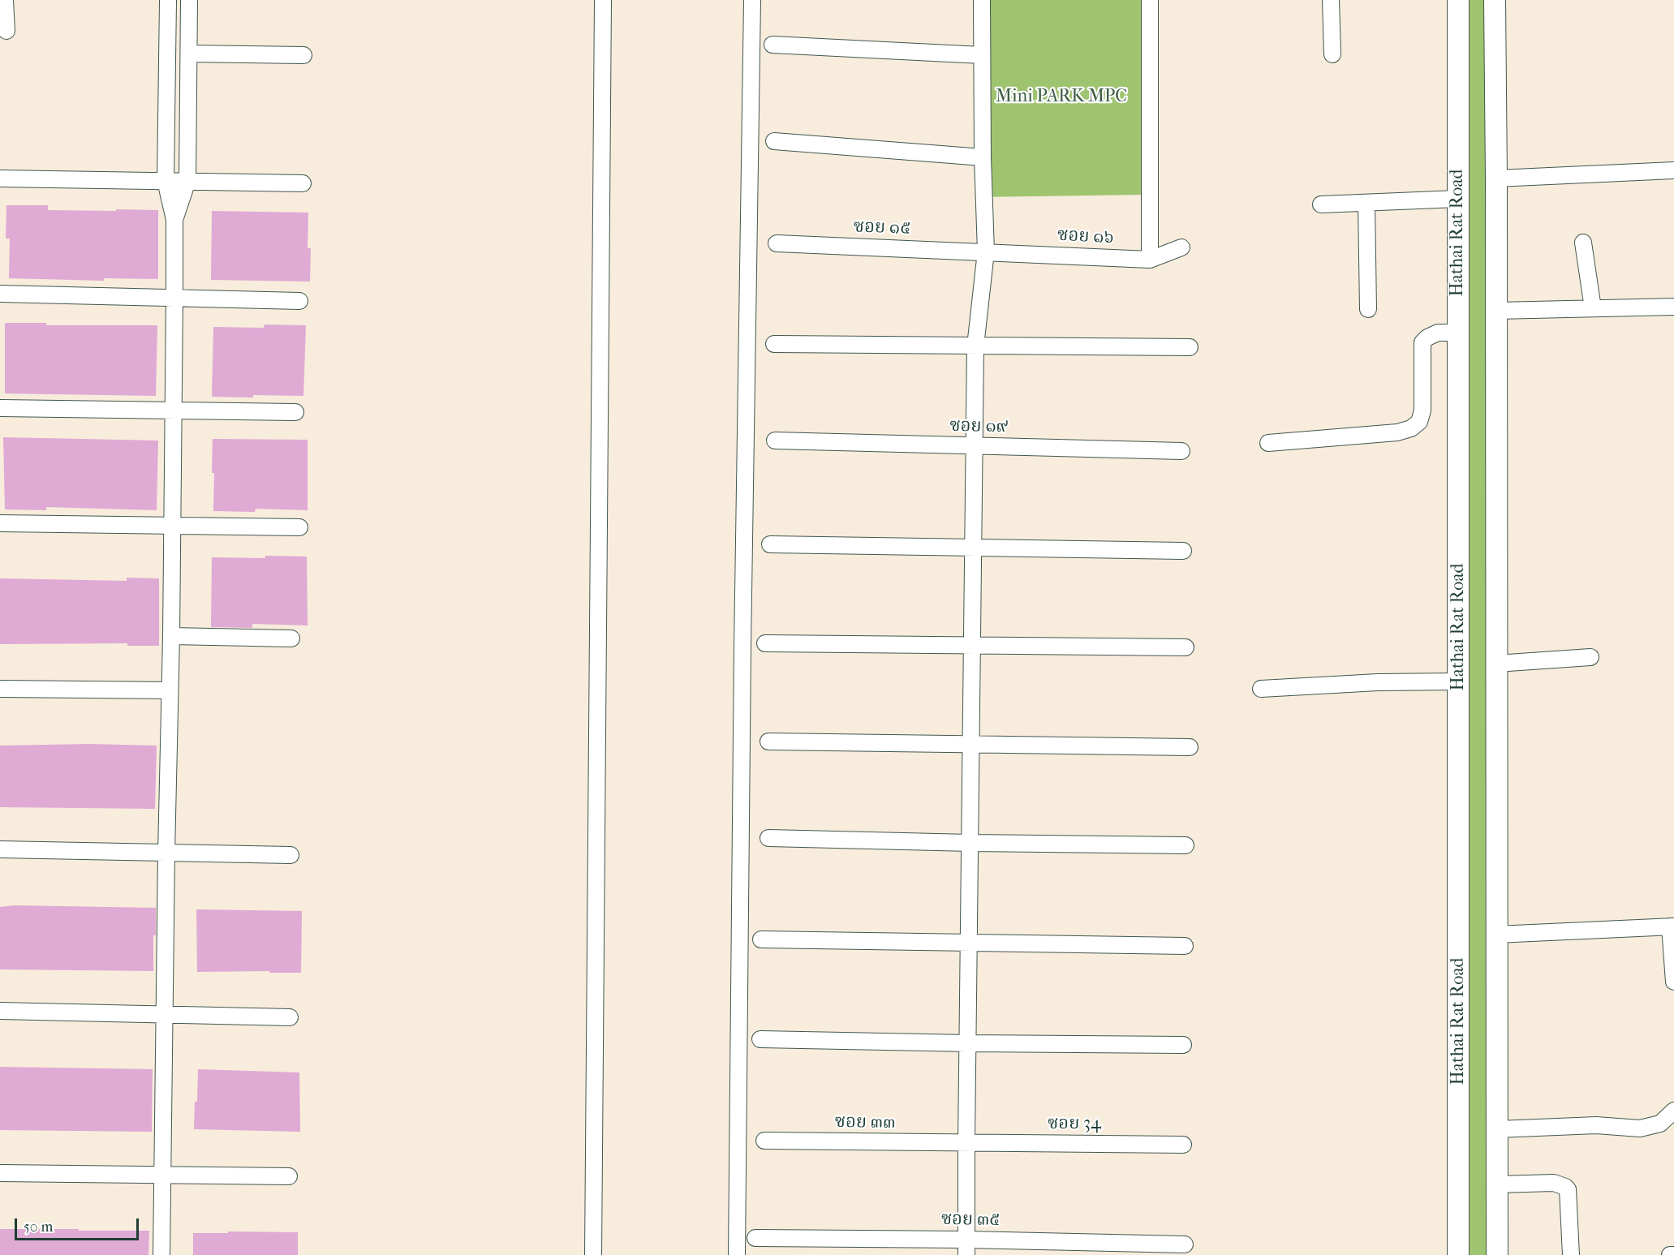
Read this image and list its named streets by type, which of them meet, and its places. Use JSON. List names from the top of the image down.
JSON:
{
  "streets": {
    "main road": ["Hathai Rat Road"],
    "street": [
      "ซอย ๑๕",
      "ซอย ๑๖",
      "ซอย ๑๙",
      "ซอย ๓๓",
      "ซอย 34",
      "ซอย ๓๕"
    ]
  },
  "crossings": [
    ["ซอย ๑๕", "ซอย ๑๖"],
    ["ซอย ๓๓", "ซอย 34"]
  ],
  "parks": ["Mini PARK MPC"],
  "scale_bar": "50 m"
}
